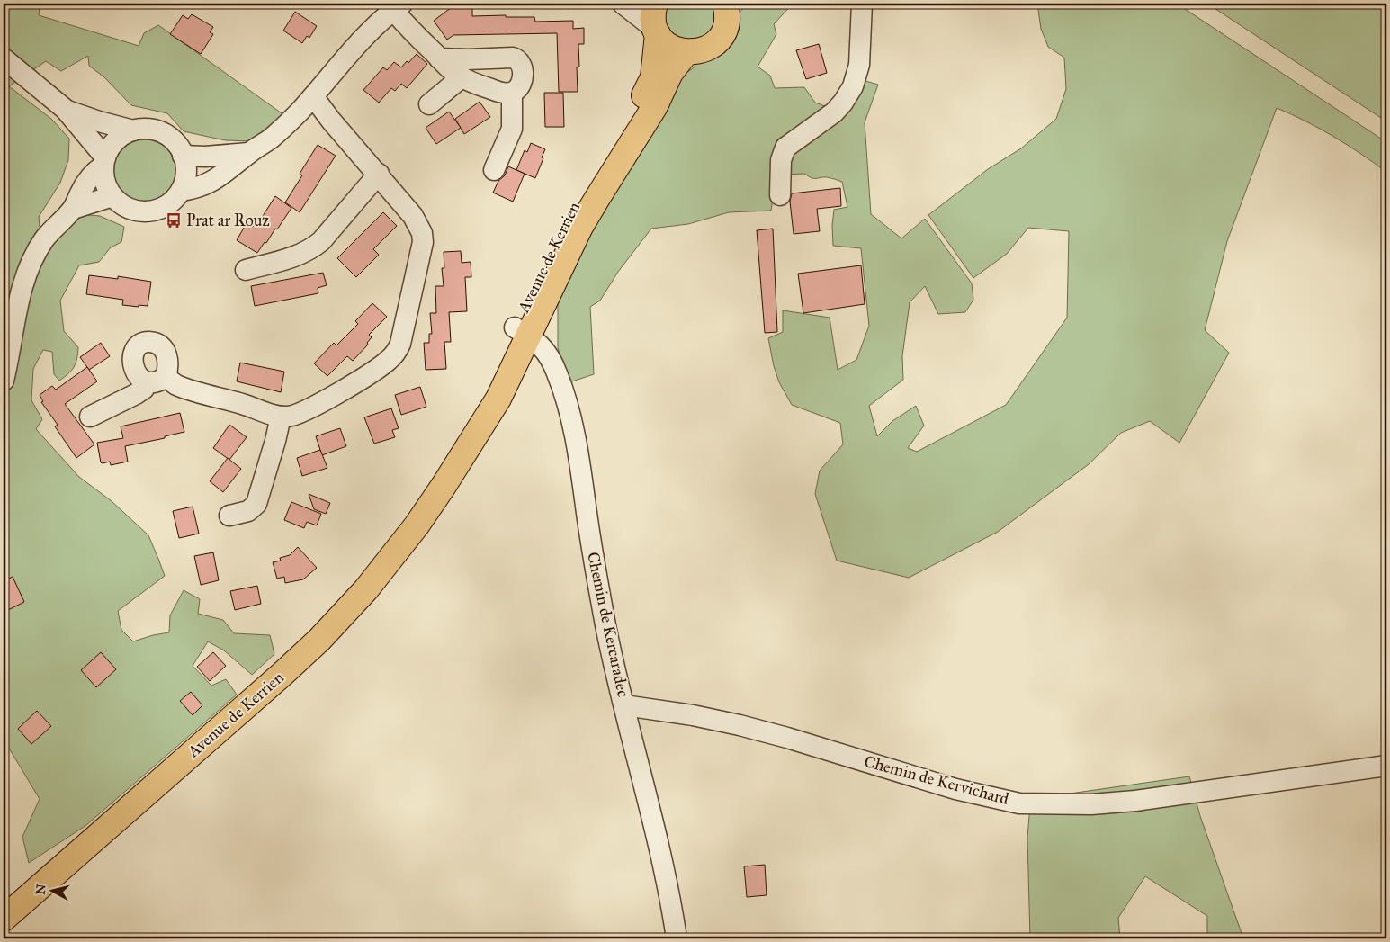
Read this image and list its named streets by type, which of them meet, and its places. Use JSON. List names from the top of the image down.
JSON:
{
  "streets": {
    "main road": ["Avenue de Kerrien"],
    "street": ["Chemin de Kercaradec", "Chemin de Kervichard"]
  },
  "crossings": [
    ["Avenue de Kerrien", "Chemin de Kercaradec"],
    ["Chemin de Kercaradec", "Chemin de Kervichard"]
  ],
  "places": {
    "bus stop": ["Prat ar Rouz"]
  },
  "north": "left"
}
